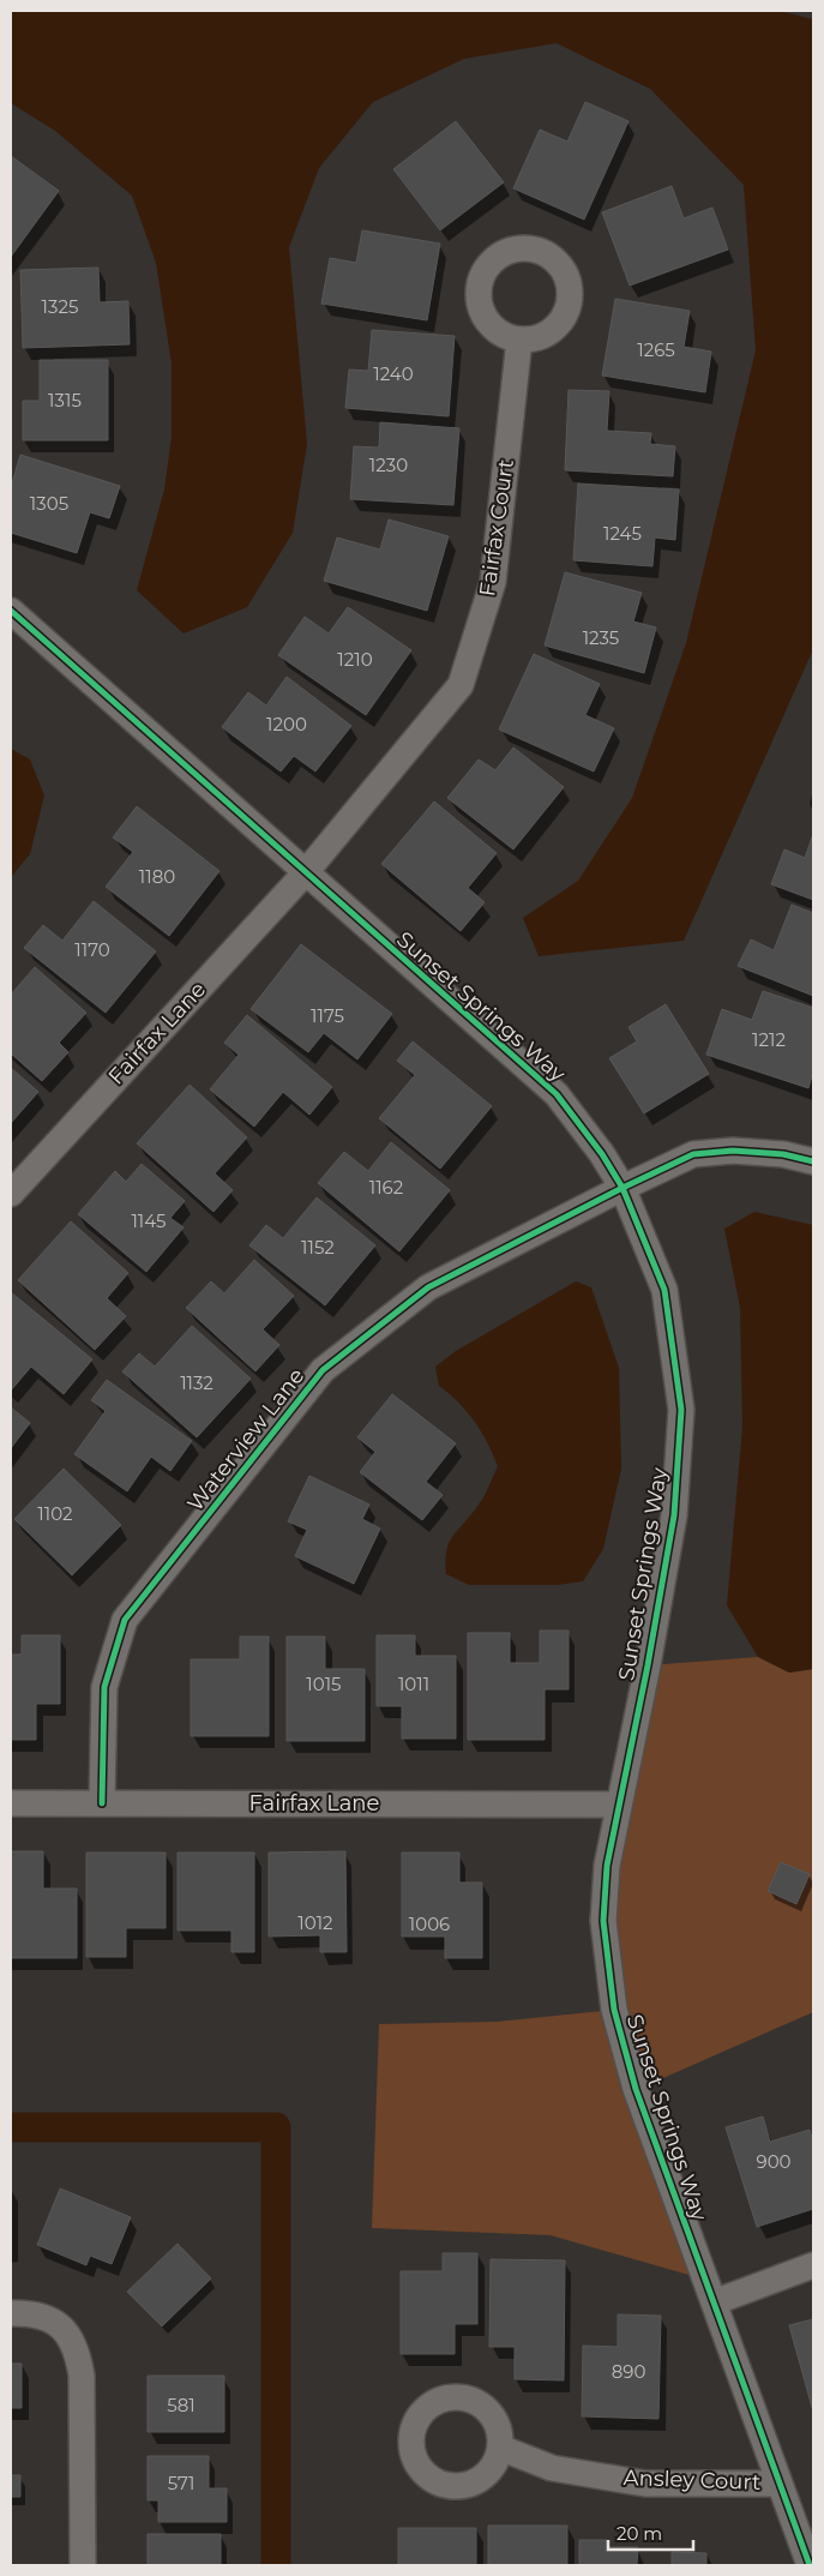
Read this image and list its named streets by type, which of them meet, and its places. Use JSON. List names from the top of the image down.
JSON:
{
  "streets": {
    "street": [
      "Fairfax Court",
      "Sunset Springs Way",
      "Fairfax Lane",
      "Waterview Lane",
      "Ansley Court"
    ]
  },
  "crossings": [
    ["Fairfax Court", "Sunset Springs Way"],
    ["Fairfax Court", "Fairfax Lane"],
    ["Sunset Springs Way", "Fairfax Lane"],
    ["Sunset Springs Way", "Waterview Lane"],
    ["Sunset Springs Way", "Ansley Court"],
    ["Fairfax Lane", "Waterview Lane"]
  ],
  "house_numbers": [
    "1325",
    "1265",
    "1240",
    "1315",
    "1230",
    "1305",
    "1245",
    "1235",
    "1210",
    "1200",
    "1180",
    "1170",
    "1175",
    "1212",
    "1162",
    "1145",
    "1152",
    "1132",
    "1102",
    "1015",
    "1011",
    "1012",
    "1006",
    "900",
    "890",
    "581",
    "571"
  ],
  "scale_bar": "20 m"
}
